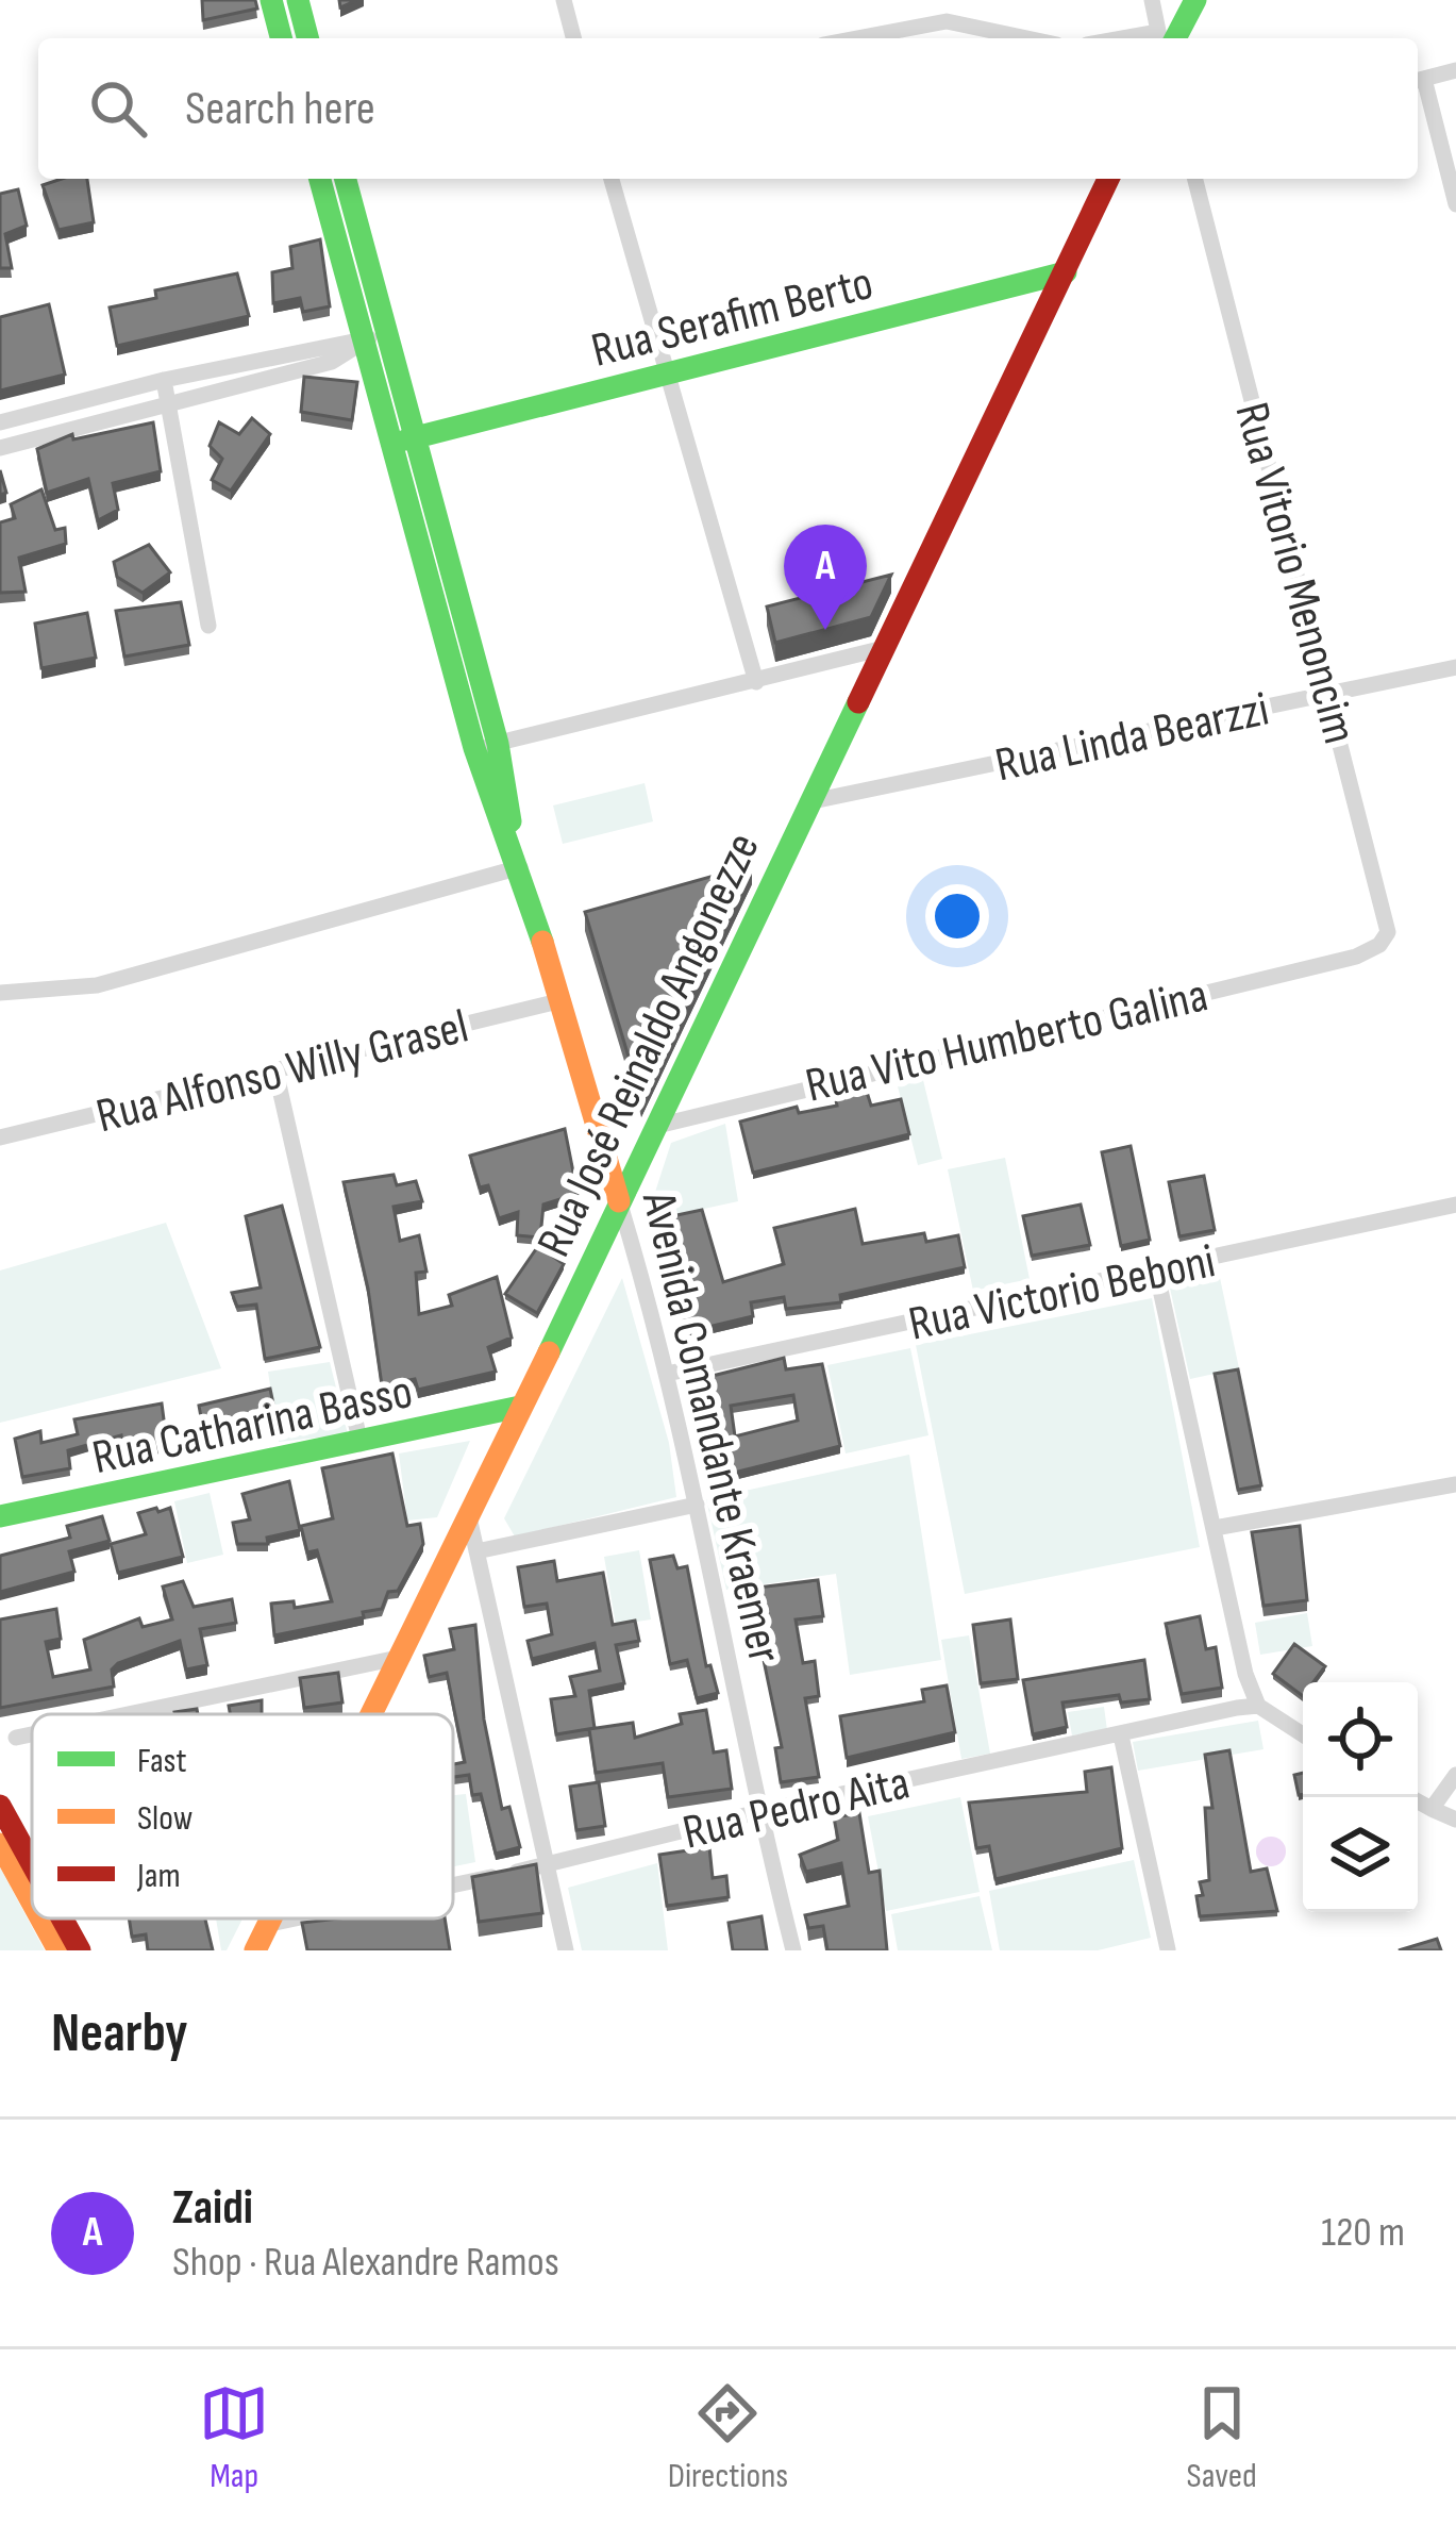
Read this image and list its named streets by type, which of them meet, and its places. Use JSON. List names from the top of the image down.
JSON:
{
  "streets": {
    "main road": [
      "Rua Serafim Berto",
      "Rua José Reinaldo Angonezze",
      "Rua Catharina Basso",
      "Avenida Comandante Kraemer"
    ],
    "street": [
      "Rua Vitorio Menoncim",
      "Rua Linda Bearzzi",
      "Rua Vito Humberto Galina",
      "Rua Alfonso Willy Grasel",
      "Rua Victorio Beboni",
      "Rua Pedro Aita"
    ]
  },
  "crossings": [
    ["Rua Serafim Berto", "Rua José Reinaldo Angonezze"],
    ["Rua Serafim Berto", "Avenida Comandante Kraemer"],
    ["Rua Vitorio Menoncim", "Rua Linda Bearzzi"],
    ["Rua Vitorio Menoncim", "Rua Vito Humberto Galina"],
    ["Rua Linda Bearzzi", "Rua José Reinaldo Angonezze"],
    ["Rua Vito Humberto Galina", "Rua José Reinaldo Angonezze"],
    ["Rua José Reinaldo Angonezze", "Rua Catharina Basso"],
    ["Rua José Reinaldo Angonezze", "Avenida Comandante Kraemer"],
    ["Rua José Reinaldo Angonezze", "Rua Pedro Aita"],
    ["Rua Alfonso Willy Grasel", "Avenida Comandante Kraemer"],
    ["Rua Victorio Beboni", "Avenida Comandante Kraemer"],
    ["Avenida Comandante Kraemer", "Rua Pedro Aita"]
  ],
  "legend": ["Fast", "Slow", "Jam"],
  "page": {
    "search": "Search here",
    "pins": "A",
    "heading": "Nearby",
    "list": [
      {
        "mark": "A",
        "name": "Zaidi",
        "note": "Shop · Rua Alexandre Ramos",
        "value": "120 m"
      }
    ],
    "nav": ["Map", "Directions", "Saved"]
  }
}
